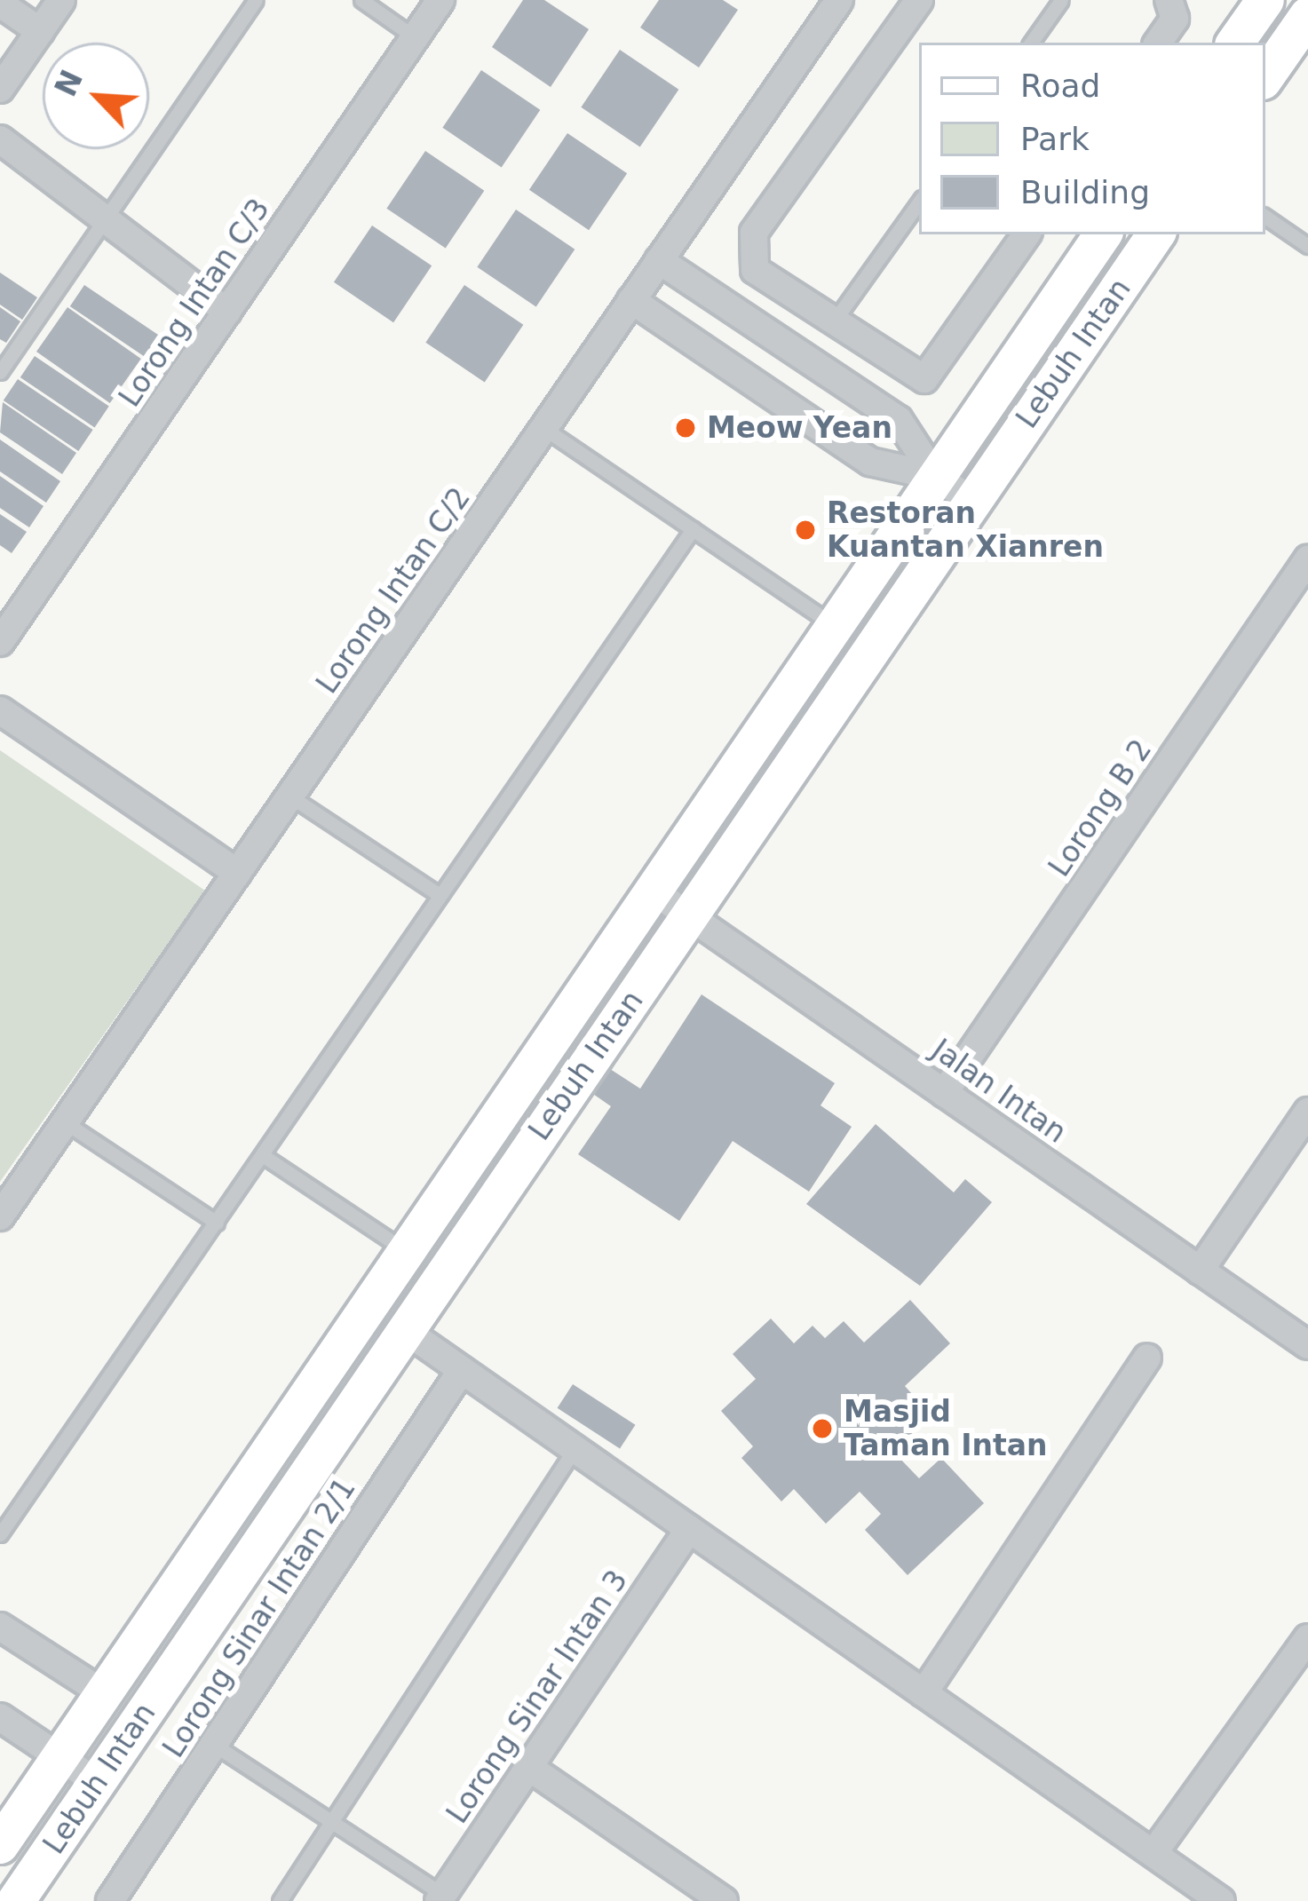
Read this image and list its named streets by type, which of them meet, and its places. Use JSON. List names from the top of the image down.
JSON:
{
  "streets": {
    "main road": ["Lebuh Intan"],
    "street": [
      "Lorong Intan C/3",
      "Lorong Intan C/2",
      "Lorong B 2",
      "Jalan Intan",
      "Lorong Sinar Intan 2/1",
      "Lorong Sinar Intan 3"
    ]
  },
  "crossings": [
    ["Lebuh Intan", "Jalan Intan"],
    ["Lorong B 2", "Jalan Intan"]
  ],
  "places": ["Meow Yean", "Restoran Kuantan Xianren", "Masjid Taman Intan"],
  "legend": ["Road", "Park", "Building"],
  "north": "top left"
}
